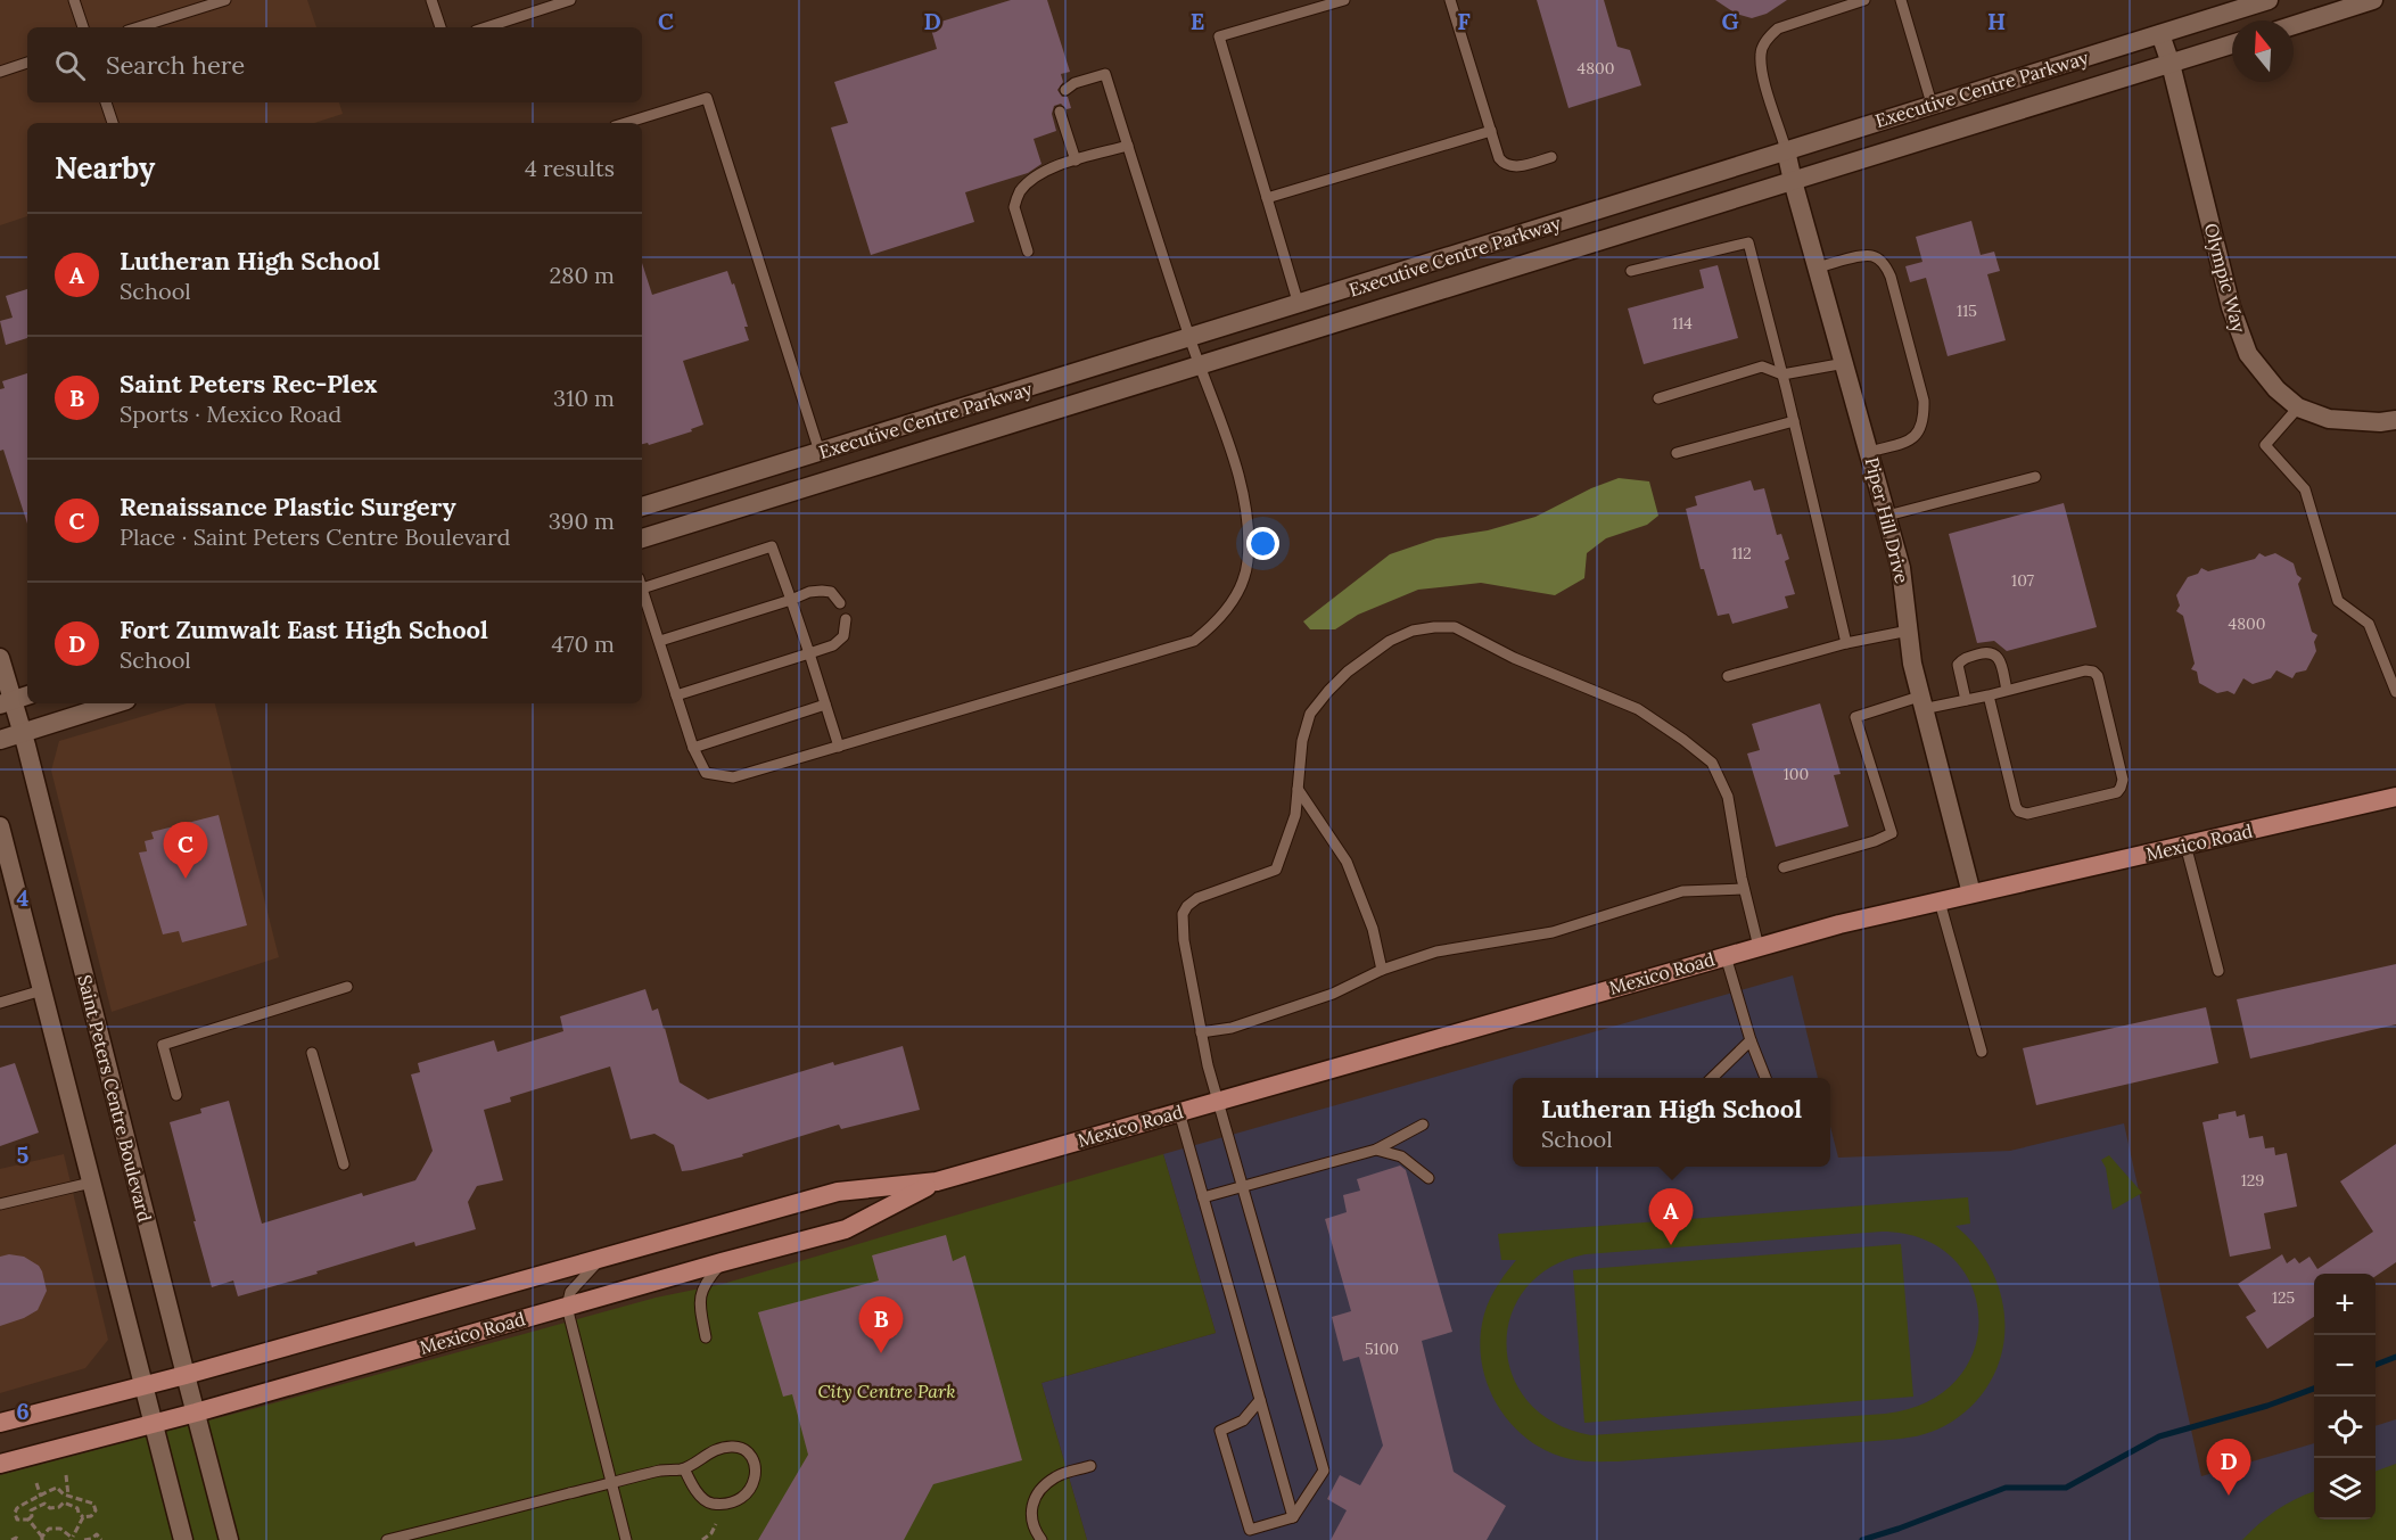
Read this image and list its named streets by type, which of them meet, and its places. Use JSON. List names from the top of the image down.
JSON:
{
  "streets": {
    "main road": ["Mexico Road"],
    "street": [
      "Executive Centre Parkway",
      "Olympic Way",
      "Piper Hill Drive",
      "Saint Peters Centre Boulevard"
    ]
  },
  "crossings": [
    ["Executive Centre Parkway", "Olympic Way"],
    ["Executive Centre Parkway", "Piper Hill Drive"],
    ["Piper Hill Drive", "Mexico Road"],
    ["Mexico Road", "Saint Peters Centre Boulevard"]
  ],
  "parks": ["City Centre Park"],
  "house_numbers": [
    "4800",
    "115",
    "114",
    "112",
    "107",
    "4800",
    "100",
    "129",
    "125",
    "5100"
  ],
  "north": "top",
  "page": {
    "search": "Search here",
    "heading": ["Nearby", "4 results"],
    "list": [
      {
        "mark": "A",
        "name": "Lutheran High School",
        "note": "School",
        "value": "280 m"
      },
      {
        "mark": "B",
        "name": "Saint Peters Rec-Plex",
        "note": "Sports · Mexico Road",
        "value": "310 m"
      },
      {
        "mark": "C",
        "name": "Renaissance Plastic Surgery",
        "note": "Place · Saint Peters Centre Boulevard",
        "value": "390 m"
      },
      {
        "mark": "D",
        "name": "Fort Zumwalt East High School",
        "note": "School",
        "value": "470 m"
      }
    ],
    "pins": [
      "C",
      "A",
      "B",
      "D"
    ],
    "popup": ["Lutheran High School", "School"],
    "map_buttons": ["+", "−"]
  },
  "grid": {
    "columns": [
      "C",
      "D",
      "E",
      "F",
      "G",
      "H"
    ],
    "rows": ["4", "5", "6"]
  }
}
